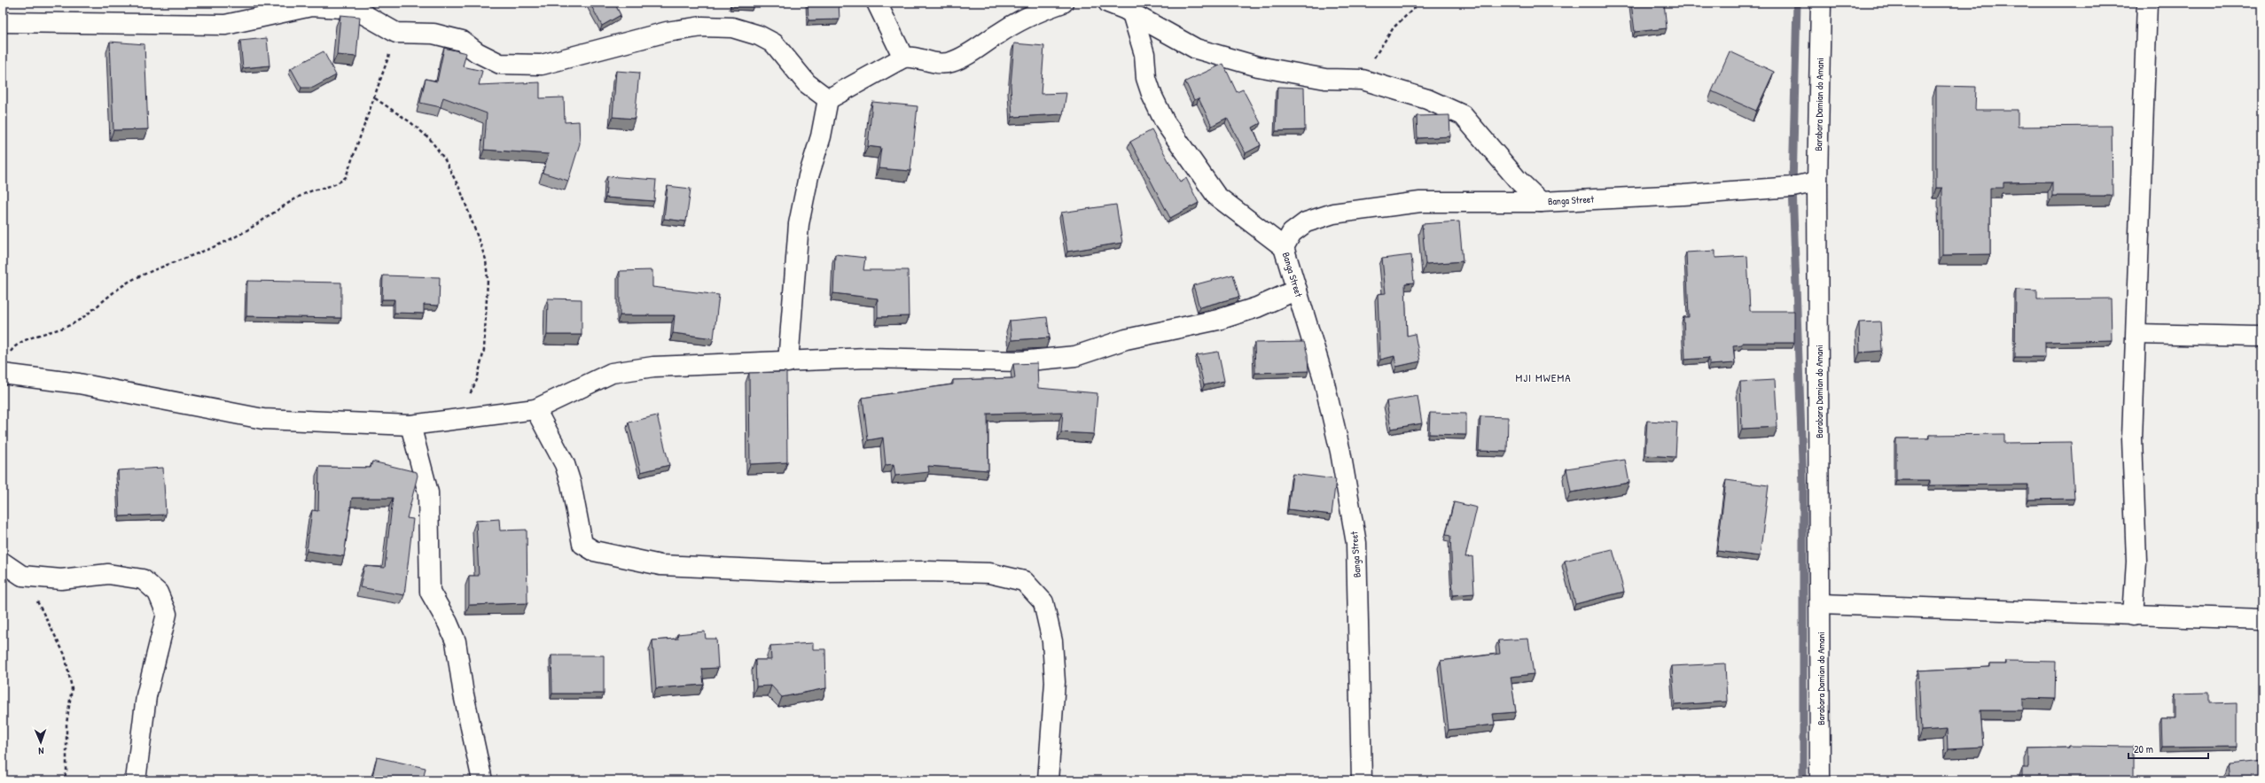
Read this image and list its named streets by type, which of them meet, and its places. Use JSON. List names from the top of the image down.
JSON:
{
  "streets": {
    "street": ["Barabara Damian do Amani", "Banga Street"]
  },
  "crossings": [
    ["Barabara Damian do Amani", "Banga Street"]
  ],
  "districts": ["MJI MWEMA"],
  "scale_bar": "20 m",
  "north": "bottom"
}
